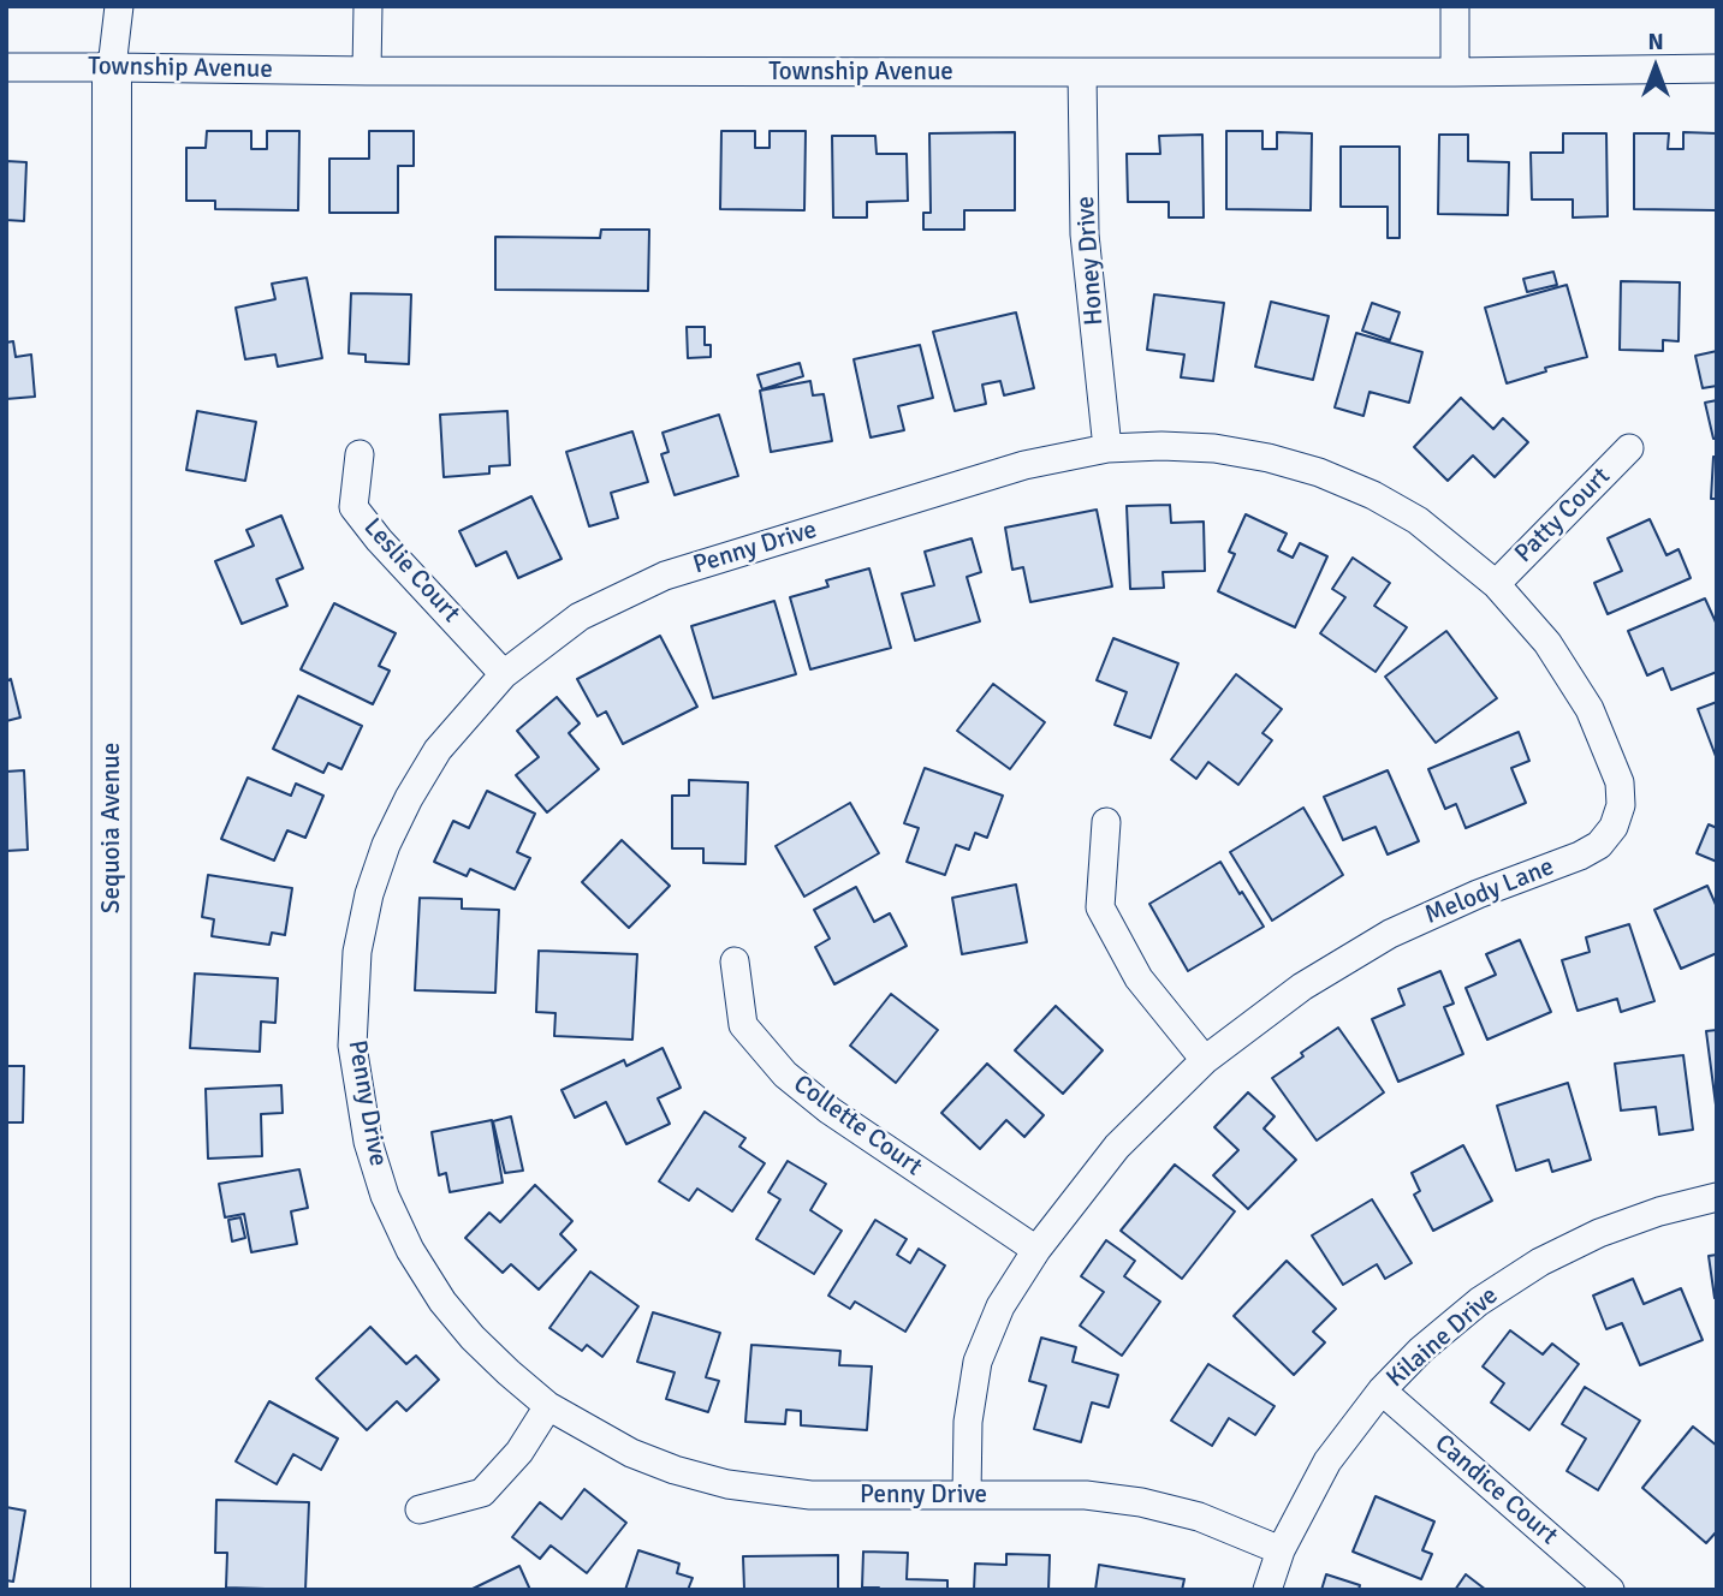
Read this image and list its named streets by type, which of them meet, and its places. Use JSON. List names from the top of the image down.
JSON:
{
  "streets": {
    "street": [
      "Township Avenue",
      "Honey Drive",
      "Patty Court",
      "Penny Drive",
      "Leslie Court",
      "Sequoia Avenue",
      "Melody Lane",
      "Collette Court",
      "Kilaine Drive",
      "Candice Court"
    ]
  },
  "crossings": [
    ["Township Avenue", "Honey Drive"],
    ["Township Avenue", "Sequoia Avenue"],
    ["Honey Drive", "Penny Drive"],
    ["Honey Drive", "Melody Lane"],
    ["Patty Court", "Melody Lane"],
    ["Penny Drive", "Leslie Court"],
    ["Penny Drive", "Melody Lane"],
    ["Penny Drive", "Kilaine Drive"],
    ["Melody Lane", "Collette Court"],
    ["Kilaine Drive", "Candice Court"]
  ],
  "north": "top"
}
